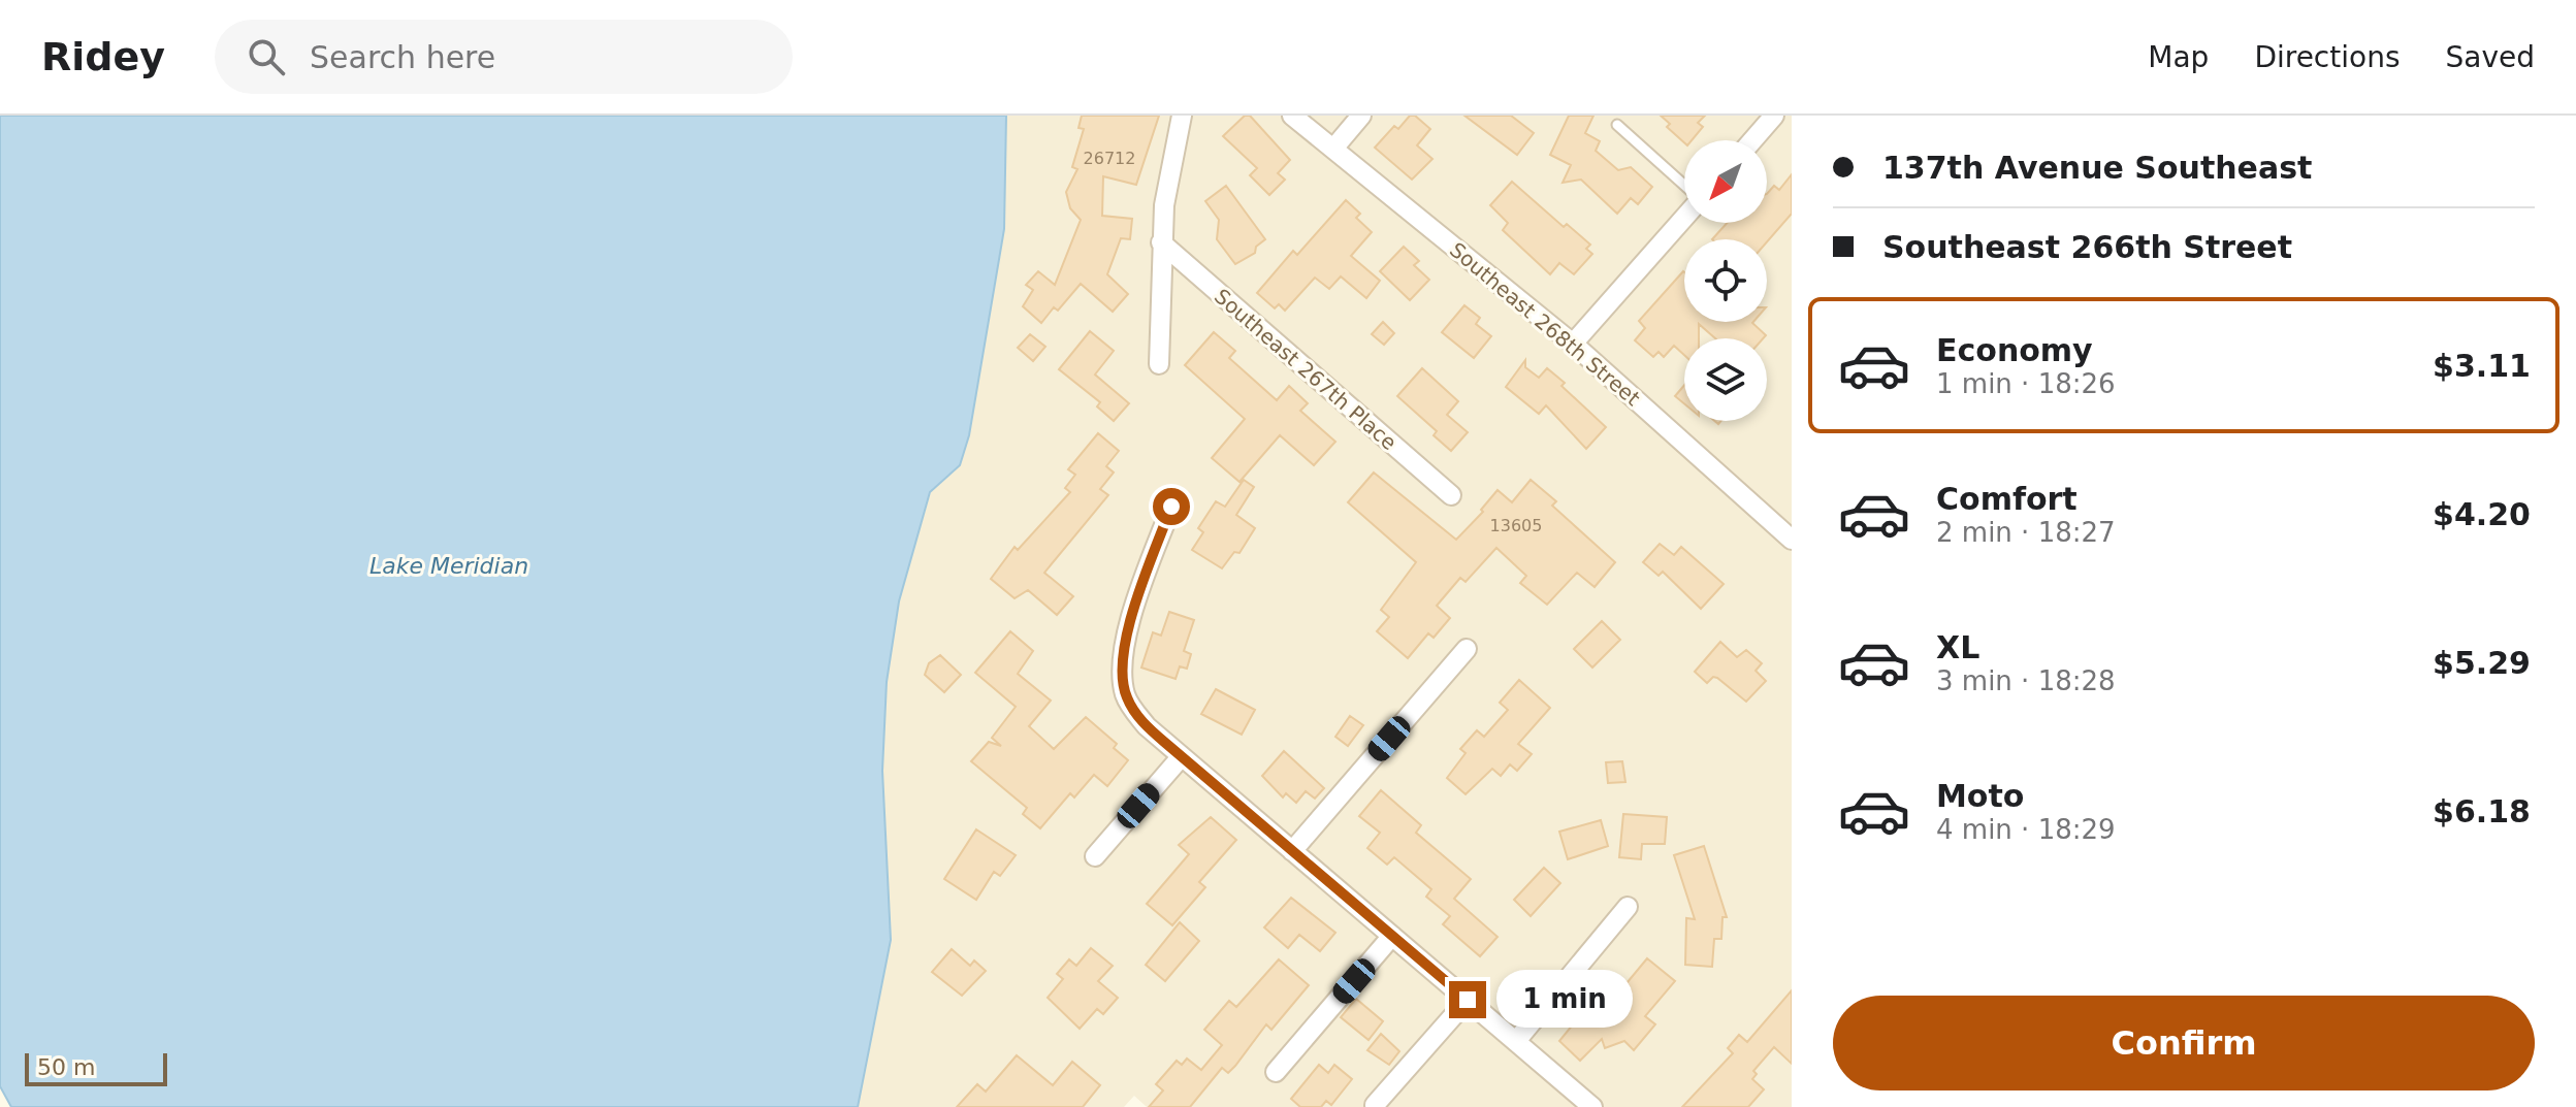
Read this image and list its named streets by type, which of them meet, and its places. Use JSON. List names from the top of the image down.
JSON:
{
  "streets": {
    "street": ["Southeast 268th Street", "Southeast 267th Place"]
  },
  "water": ["Lake Meridian"],
  "house_numbers": ["26712", "13605"],
  "scale_bar": "50 m",
  "north": "bottom left",
  "page": {
    "header": "Ridey",
    "search": "Search here",
    "nav": ["Map", "Directions", "Saved"],
    "banner": ["137th Avenue Southeast", "Southeast 266th Street"],
    "list": [
      {
        "name": "Economy",
        "note": "1 min · 18:26",
        "value": "$3.11"
      },
      {
        "name": "Comfort",
        "note": "2 min · 18:27",
        "value": "$4.20"
      },
      {
        "name": "XL",
        "note": "3 min · 18:28",
        "value": "$5.29"
      },
      {
        "name": "Moto",
        "note": "4 min · 18:29",
        "value": "$6.18"
      }
    ],
    "bubble": "1 min",
    "buttons": "Confirm",
    "scale": "50 m"
  }
}
